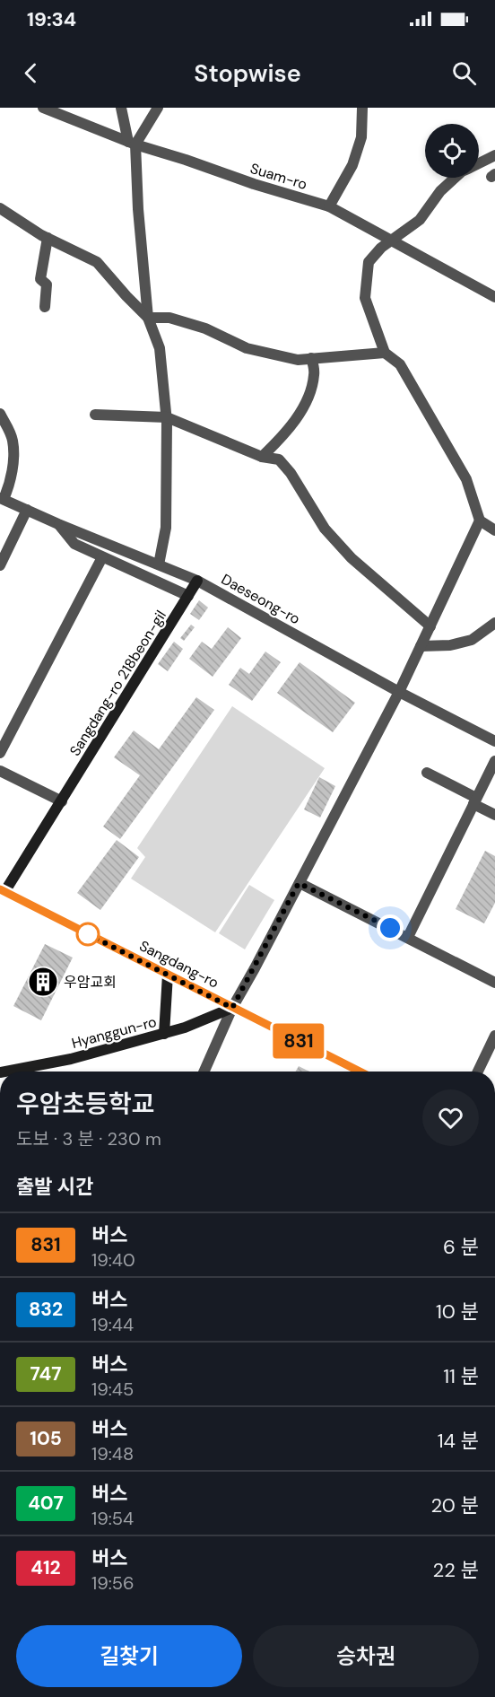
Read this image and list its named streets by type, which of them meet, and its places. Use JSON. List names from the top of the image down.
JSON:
{
  "streets": {
    "street": [
      "Suam-ro",
      "Daeseong-ro",
      "Sangdang-ro 218beon-gil",
      "Sangdang-ro",
      "Hyanggun-ro"
    ]
  },
  "crossings": [
    ["Daeseong-ro", "Sangdang-ro 218beon-gil"],
    ["Sangdang-ro 218beon-gil", "Sangdang-ro"],
    ["Sangdang-ro", "Hyanggun-ro"]
  ],
  "places": {
    "building": ["우암교회"]
  },
  "lines": ["bus line 831"],
  "page": {
    "status": "19:34",
    "header": "Stopwise",
    "on_map": "831",
    "heading": [
      ["우암초등학교", "도보 · 3 분 · 230 m"],
      "출발 시간"
    ],
    "list": [
      {
        "mark": "831",
        "name": "버스",
        "note": "19:40",
        "value": "6 분"
      },
      {
        "mark": "832",
        "name": "버스",
        "note": "19:44",
        "value": "10 분"
      },
      {
        "mark": "747",
        "name": "버스",
        "note": "19:45",
        "value": "11 분"
      },
      {
        "mark": "105",
        "name": "버스",
        "note": "19:48",
        "value": "14 분"
      },
      {
        "mark": "407",
        "name": "버스",
        "note": "19:54",
        "value": "20 분"
      },
      {
        "mark": "412",
        "name": "버스",
        "note": "19:56",
        "value": "22 분"
      }
    ],
    "buttons": ["길찾기", "승차권"]
  }
}
